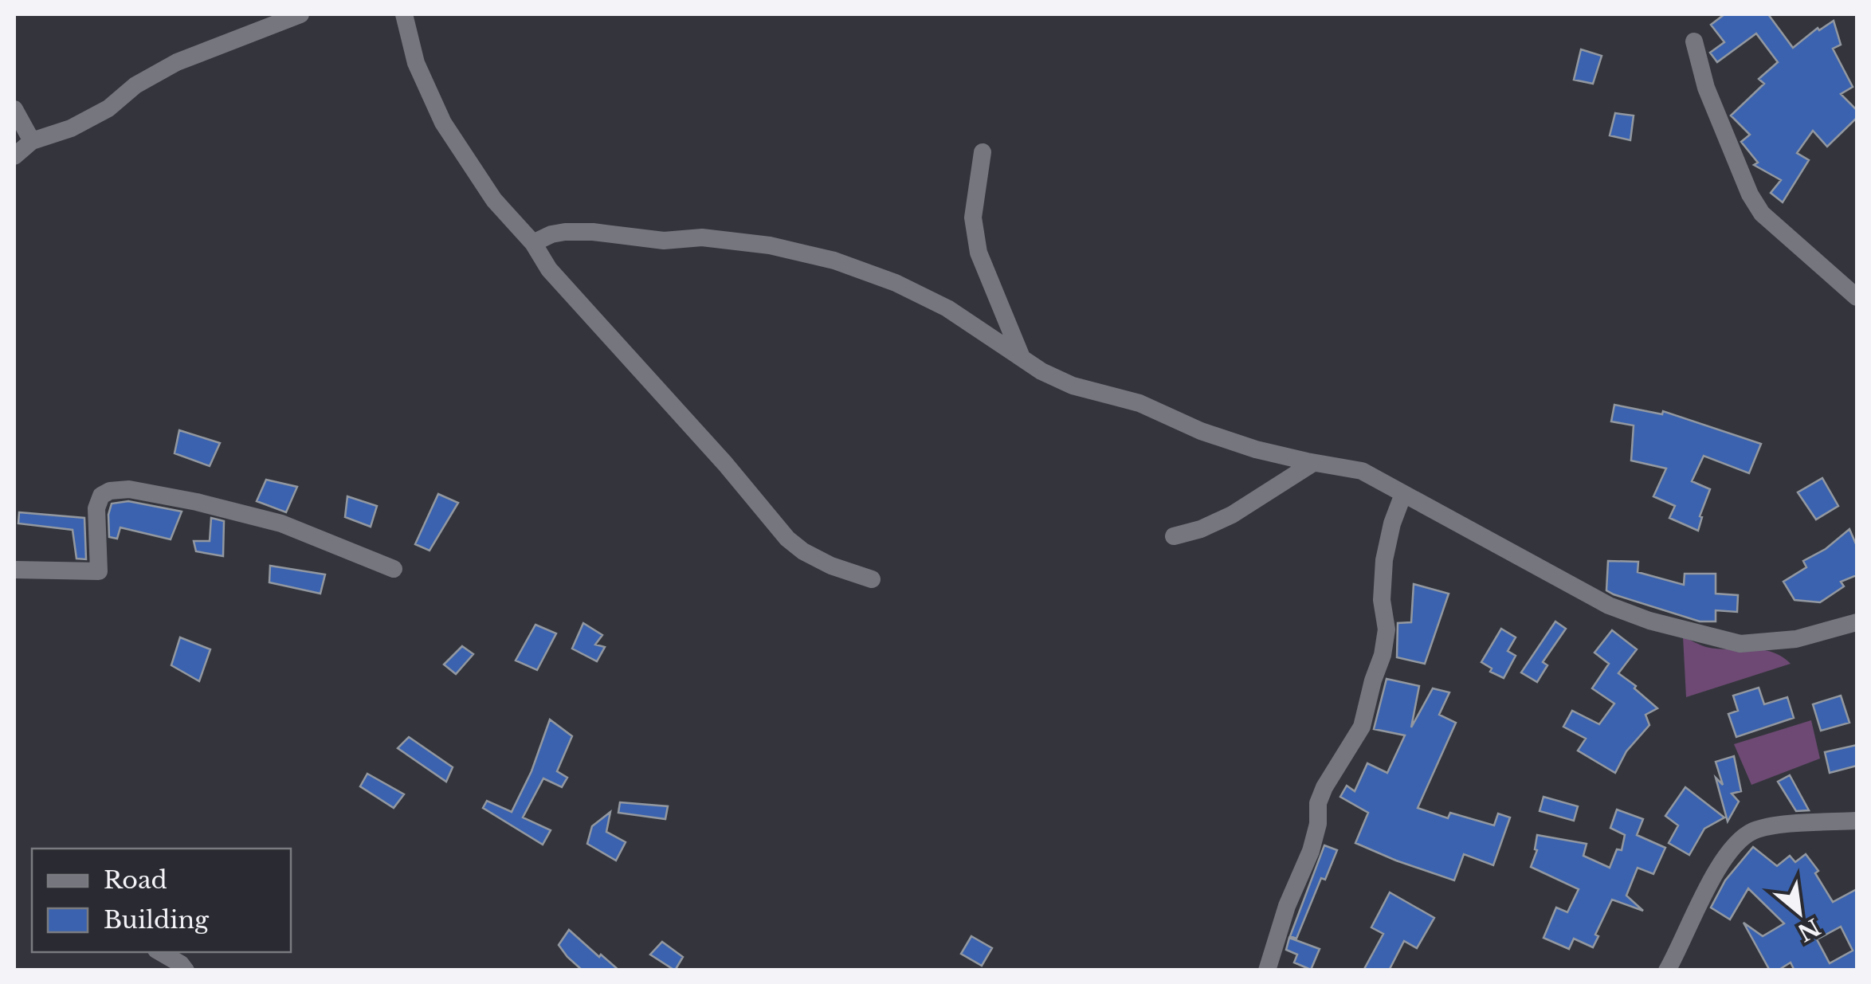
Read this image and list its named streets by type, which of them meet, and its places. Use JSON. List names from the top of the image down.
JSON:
{
  "legend": ["Road", "Building"],
  "north": "bottom right"
}
